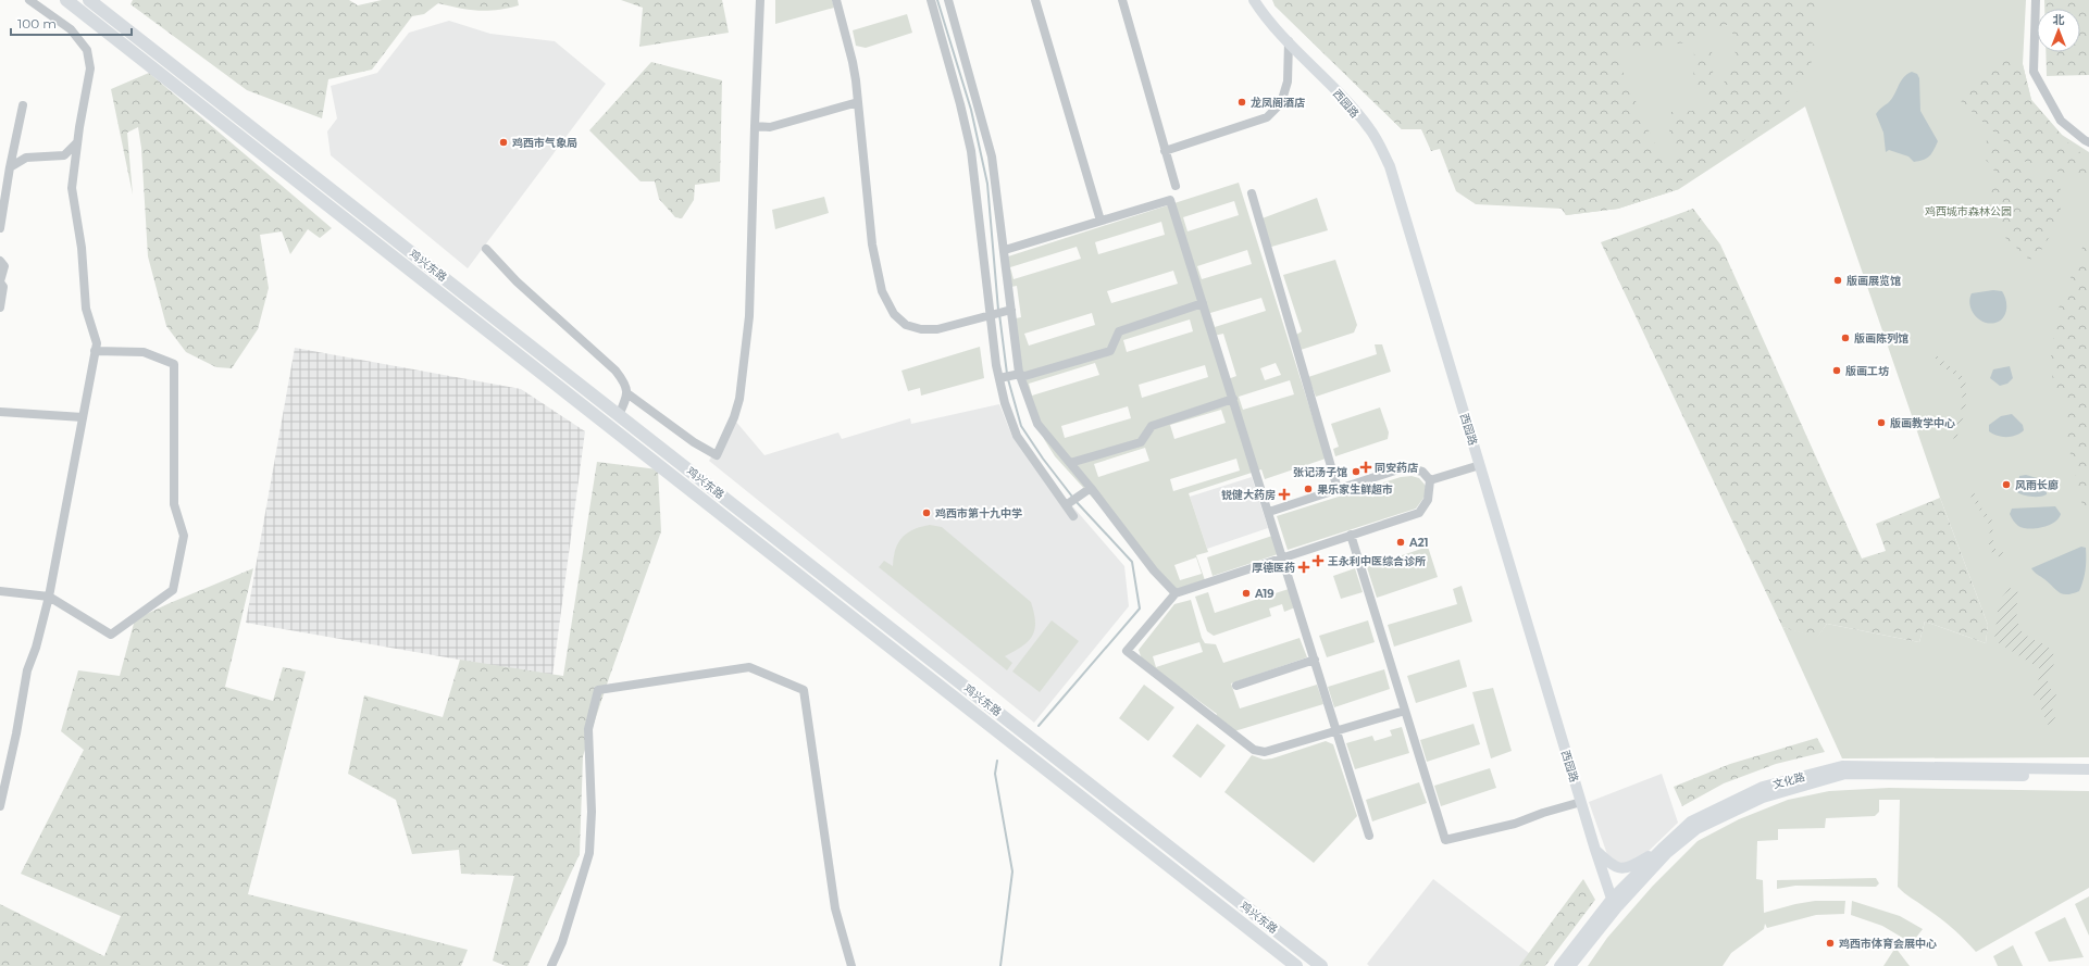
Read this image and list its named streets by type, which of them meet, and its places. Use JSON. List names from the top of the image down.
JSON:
{
  "streets": {
    "highway": ["鸡兴东路"],
    "main road": ["西园路", "文化路"]
  },
  "crossings": [
    ["西园路", "文化路"]
  ],
  "parks": ["鸡西城市森林公园"],
  "places": {
    "other": [
      "龙凤阁酒店",
      "鸡西市气象局",
      "版画展览馆",
      "版画陈列馆",
      "版画工坊",
      "版画教学中心",
      "张记汤子馆",
      "风雨长廊",
      "果乐家生鲜超市",
      "鸡西市第十九中学",
      "A21",
      "A19",
      "鸡西市体育会展中心"
    ],
    "health": [
      "同安药店",
      "锐健大药房",
      "王永利中医综合诊所",
      "厚德医药"
    ]
  },
  "scale_bar": "100 m",
  "north": "top"
}
